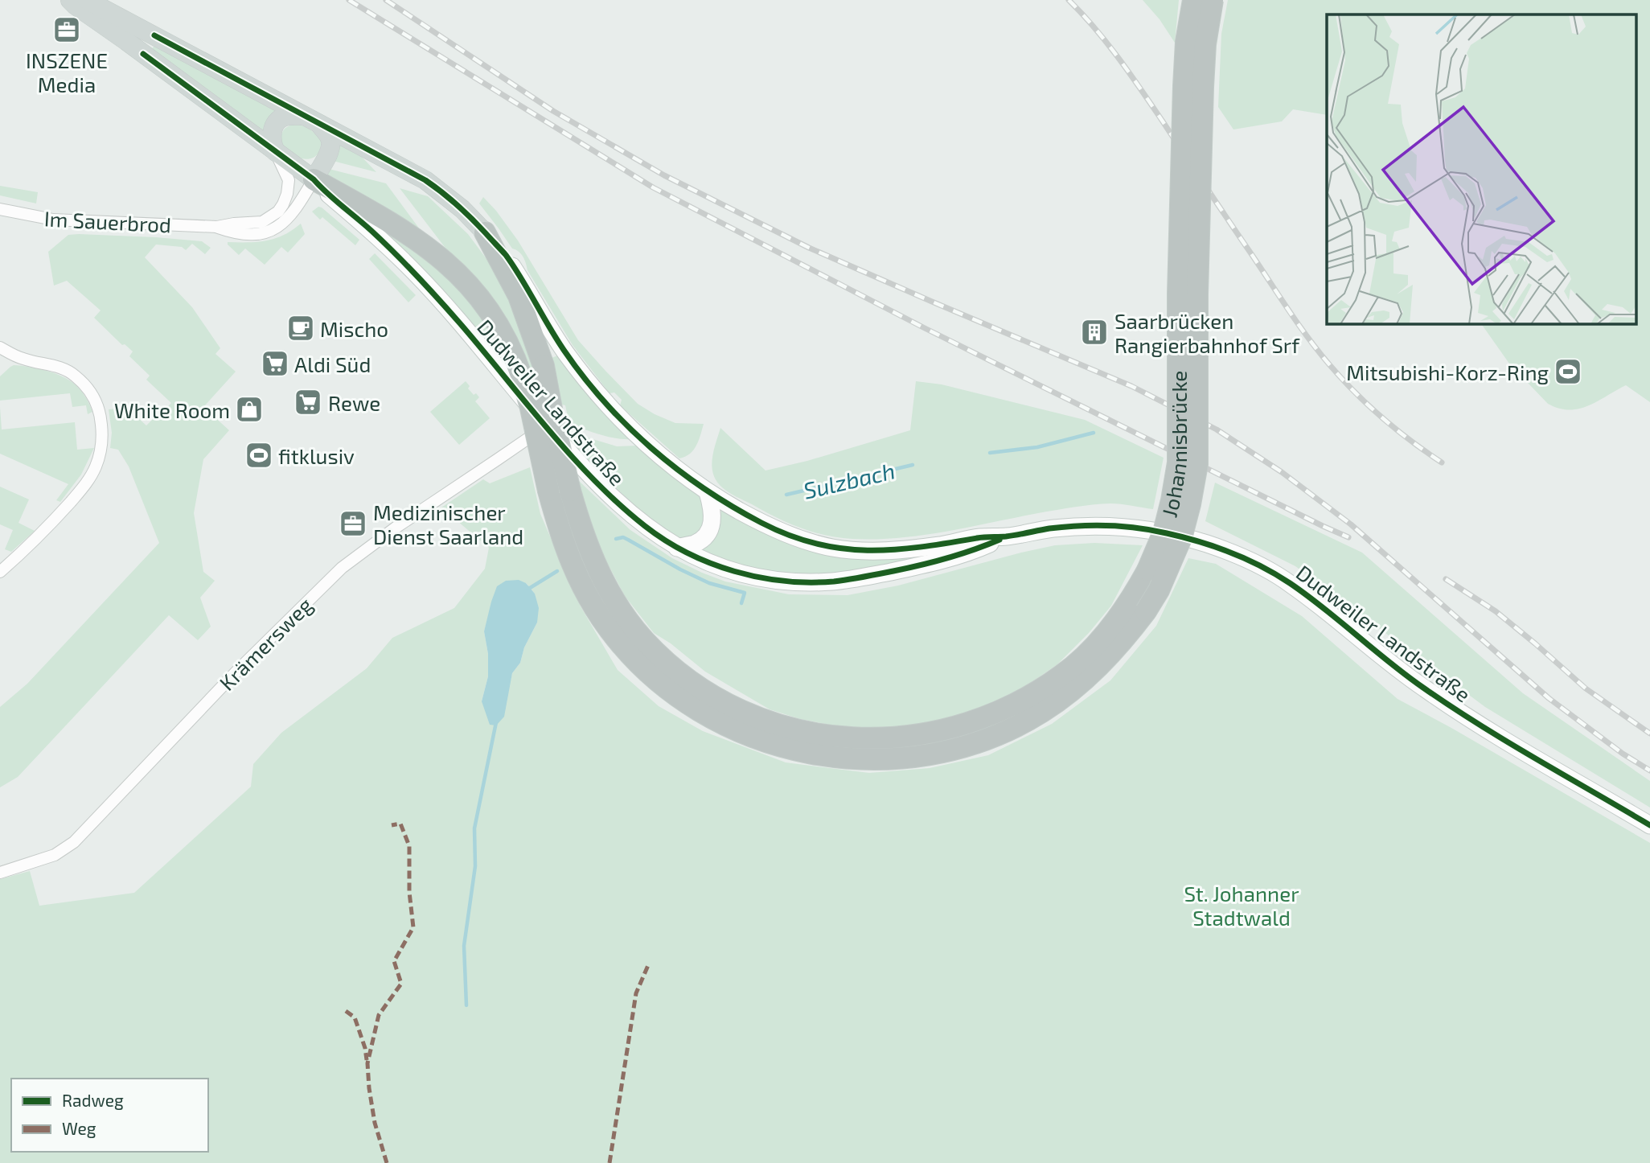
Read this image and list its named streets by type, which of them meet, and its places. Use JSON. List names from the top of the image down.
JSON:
{
  "streets": {
    "highway": ["Johannisbrücke"],
    "main road": ["Dudweiler Landstraße"],
    "street": ["Im Sauerbrod", "Krämersweg"]
  },
  "crossings": [
    ["Im Sauerbrod", "Dudweiler Landstraße"],
    ["Im Sauerbrod", "Johannisbrücke"],
    ["Dudweiler Landstraße", "Johannisbrücke"],
    ["Dudweiler Landstraße", "Krämersweg"]
  ],
  "water": ["Sulzbach"],
  "parks": ["St. Johanner Stadtwald"],
  "places": {
    "office": ["INSZENE Media", "Medizinischer Dienst Saarland"],
    "cafe": ["Mischo"],
    "building": ["Saarbrücken Rangierbahnhof Srf"],
    "supermarket": ["Aldi Süd", "Rewe"],
    "sports": ["Mitsubishi-Korz-Ring", "fitklusiv"],
    "shop": ["White Room"]
  },
  "legend": ["Radweg", "Weg"]
}
